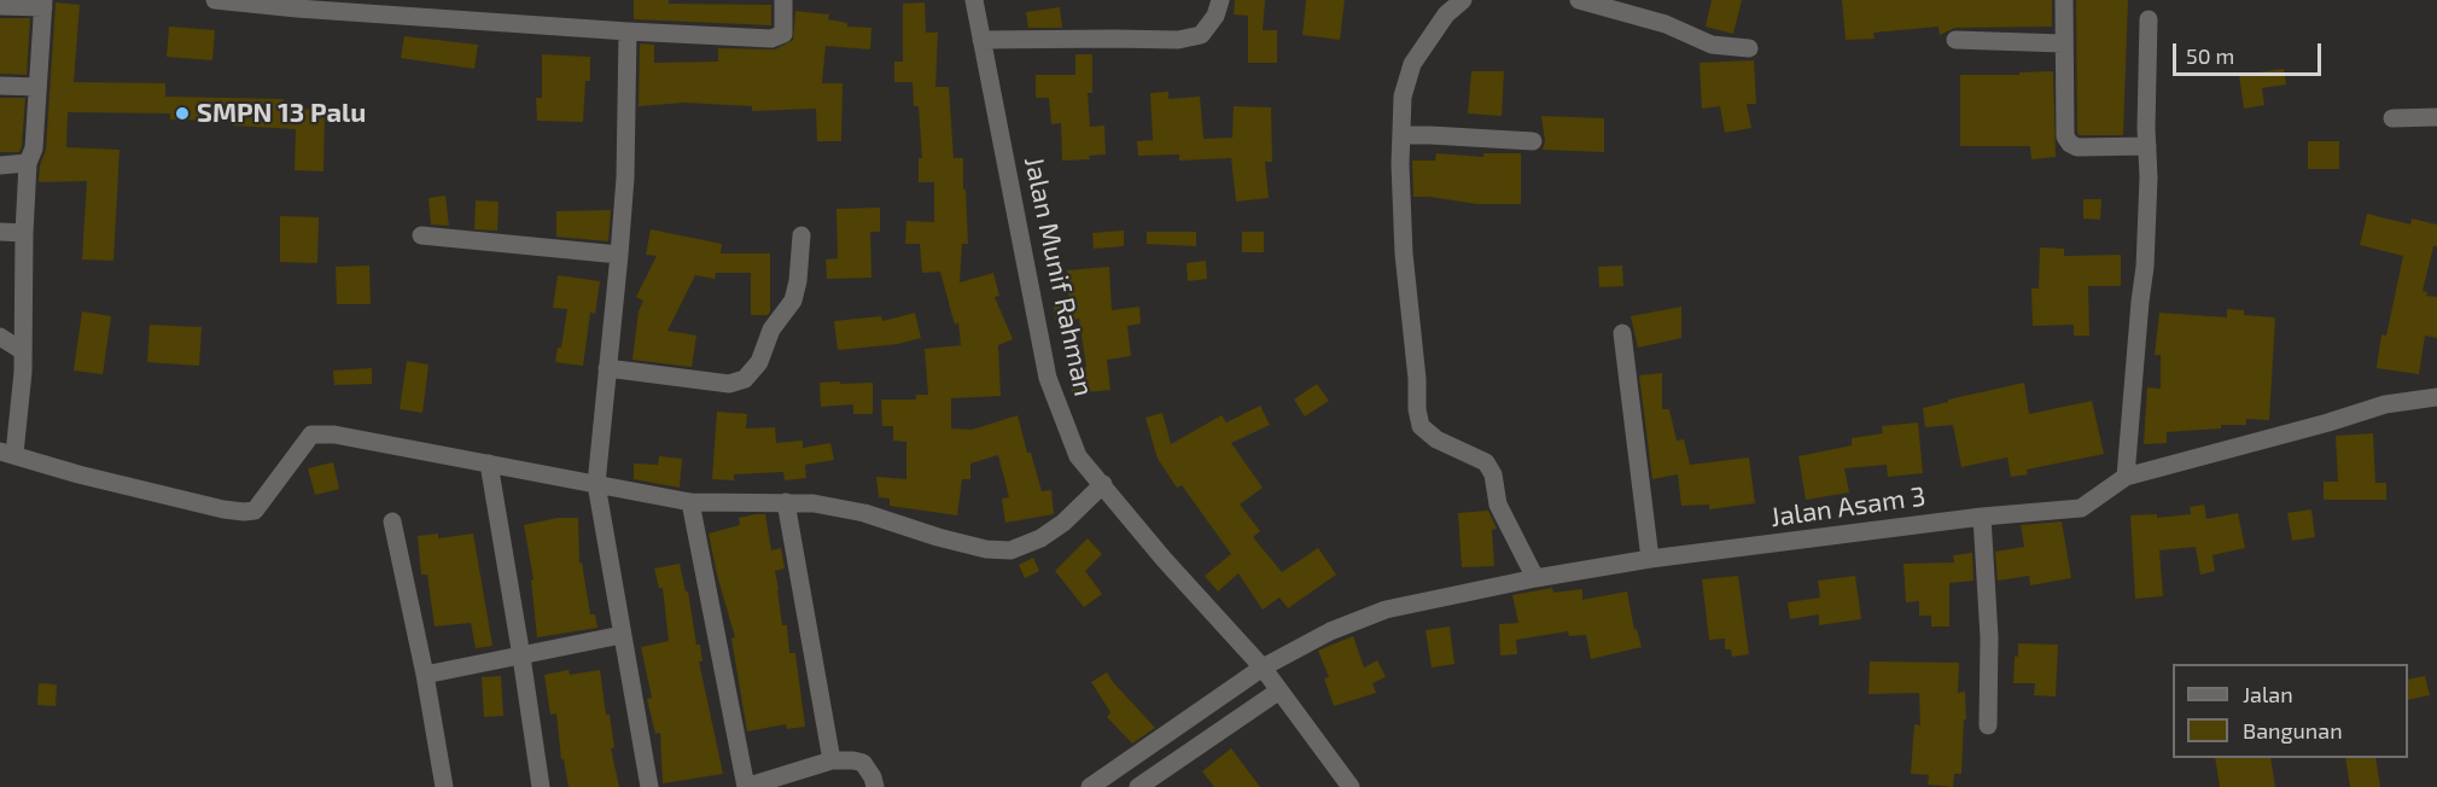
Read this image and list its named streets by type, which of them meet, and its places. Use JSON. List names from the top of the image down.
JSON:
{
  "streets": {
    "street": ["Jalan Munif Rahman", "Jalan Asam 3"]
  },
  "crossings": [
    ["Jalan Munif Rahman", "Jalan Asam 3"]
  ],
  "places": ["SMPN 13 Palu"],
  "legend": ["Jalan", "Bangunan"],
  "scale_bar": "50 m"
}
